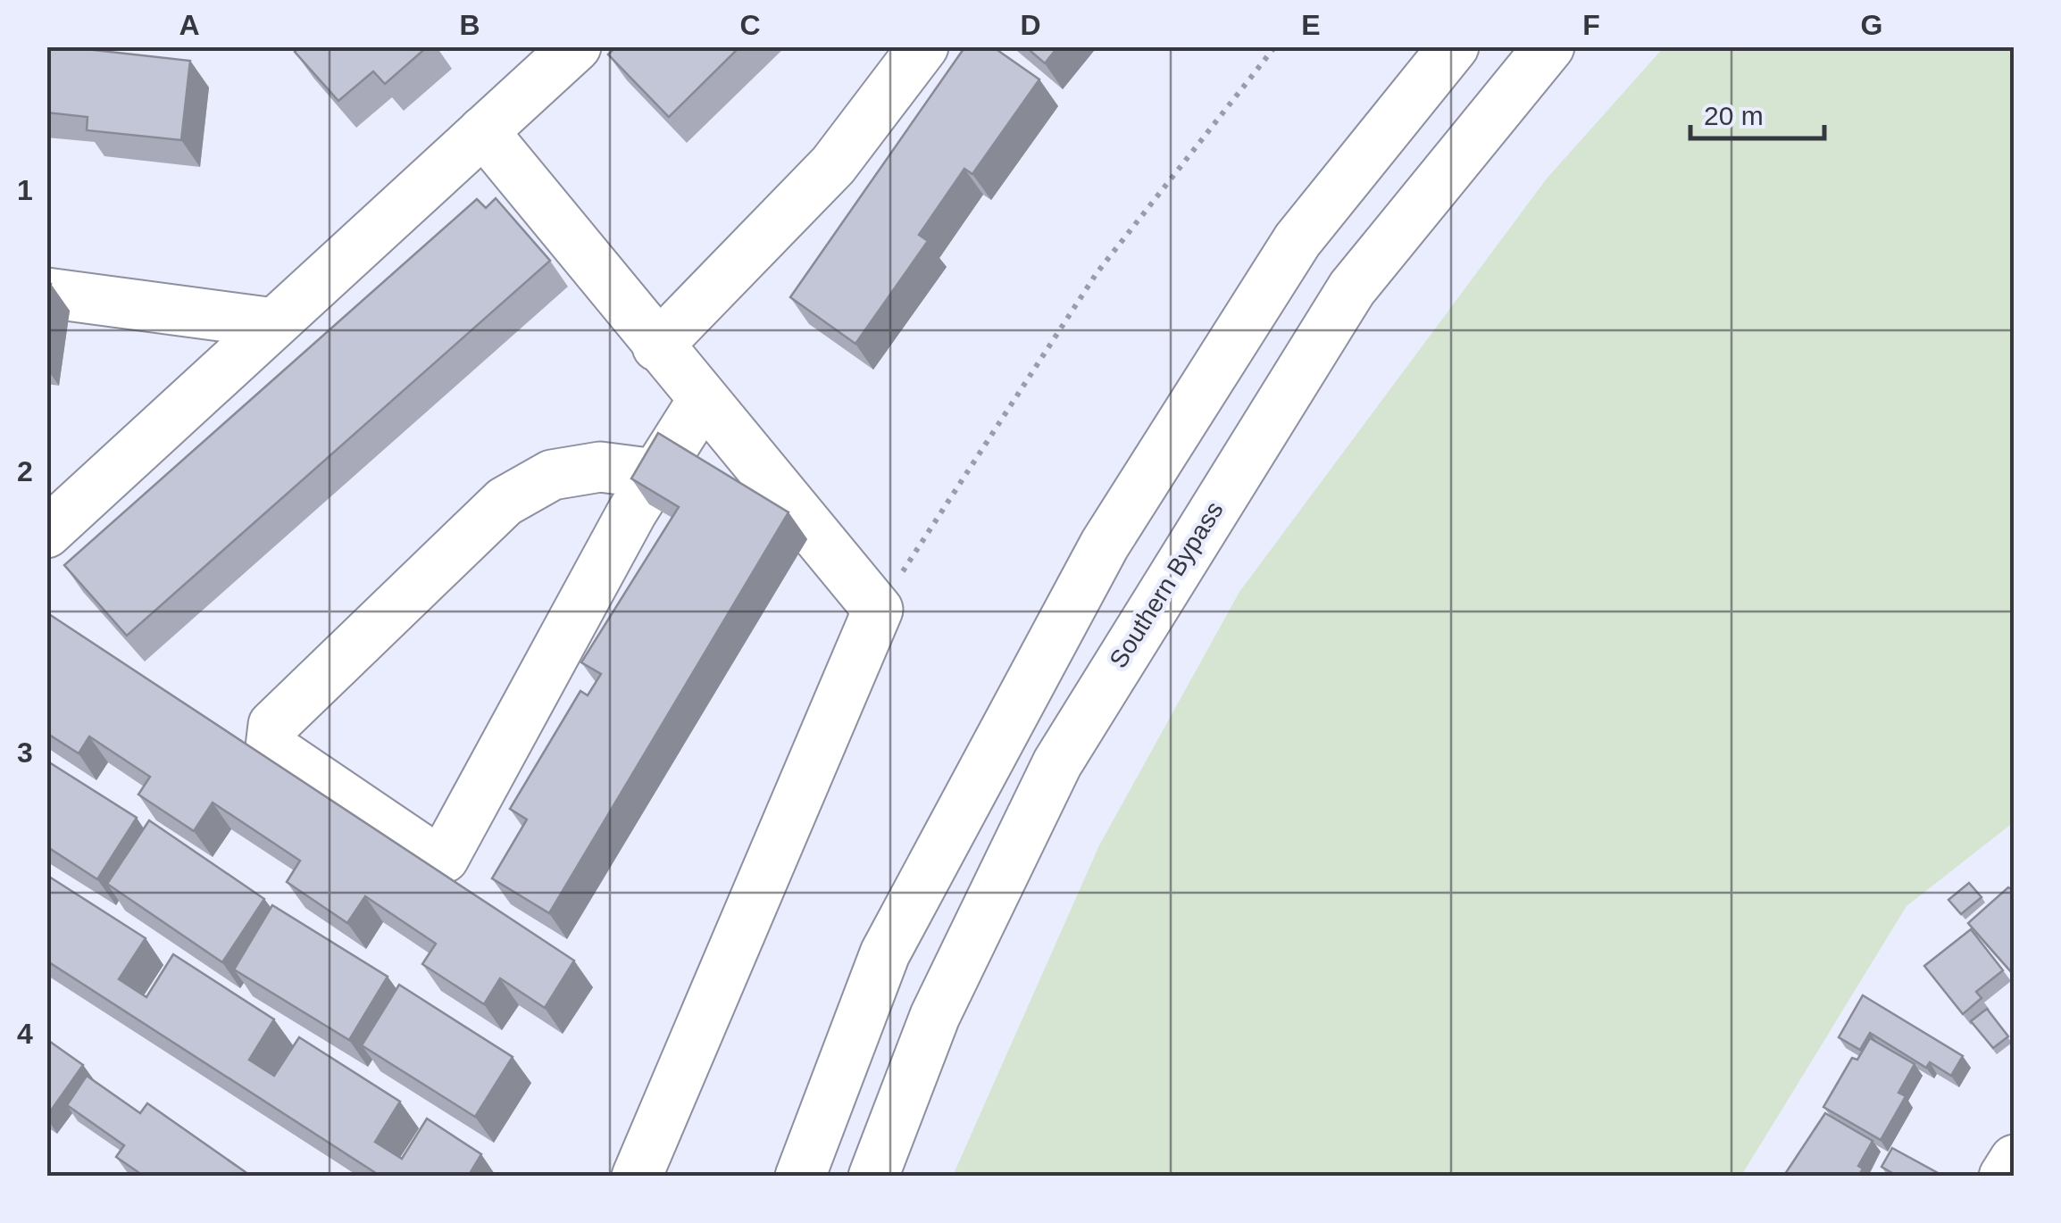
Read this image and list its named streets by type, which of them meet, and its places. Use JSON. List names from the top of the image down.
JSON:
{
  "streets": {
    "main road": ["Southern Bypass"]
  },
  "scale_bar": "20 m",
  "grid": {
    "columns": [
      "A",
      "B",
      "C",
      "D",
      "E",
      "F",
      "G"
    ],
    "rows": [
      "1",
      "2",
      "3",
      "4"
    ]
  }
}
